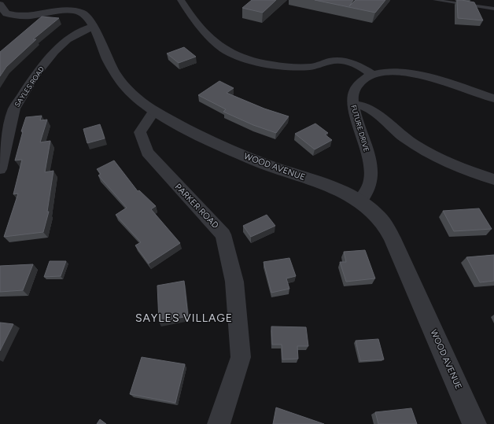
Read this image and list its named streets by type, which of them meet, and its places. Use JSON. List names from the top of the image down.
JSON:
{
  "streets": {
    "street": [
      "SAYLES ROAD",
      "FUTURE DRIVE",
      "WOOD AVENUE",
      "PARKER ROAD"
    ]
  },
  "crossings": [
    ["SAYLES ROAD", "WOOD AVENUE"],
    ["FUTURE DRIVE", "WOOD AVENUE"],
    ["WOOD AVENUE", "PARKER ROAD"]
  ],
  "districts": ["SAYLES VILLAGE"]
}
